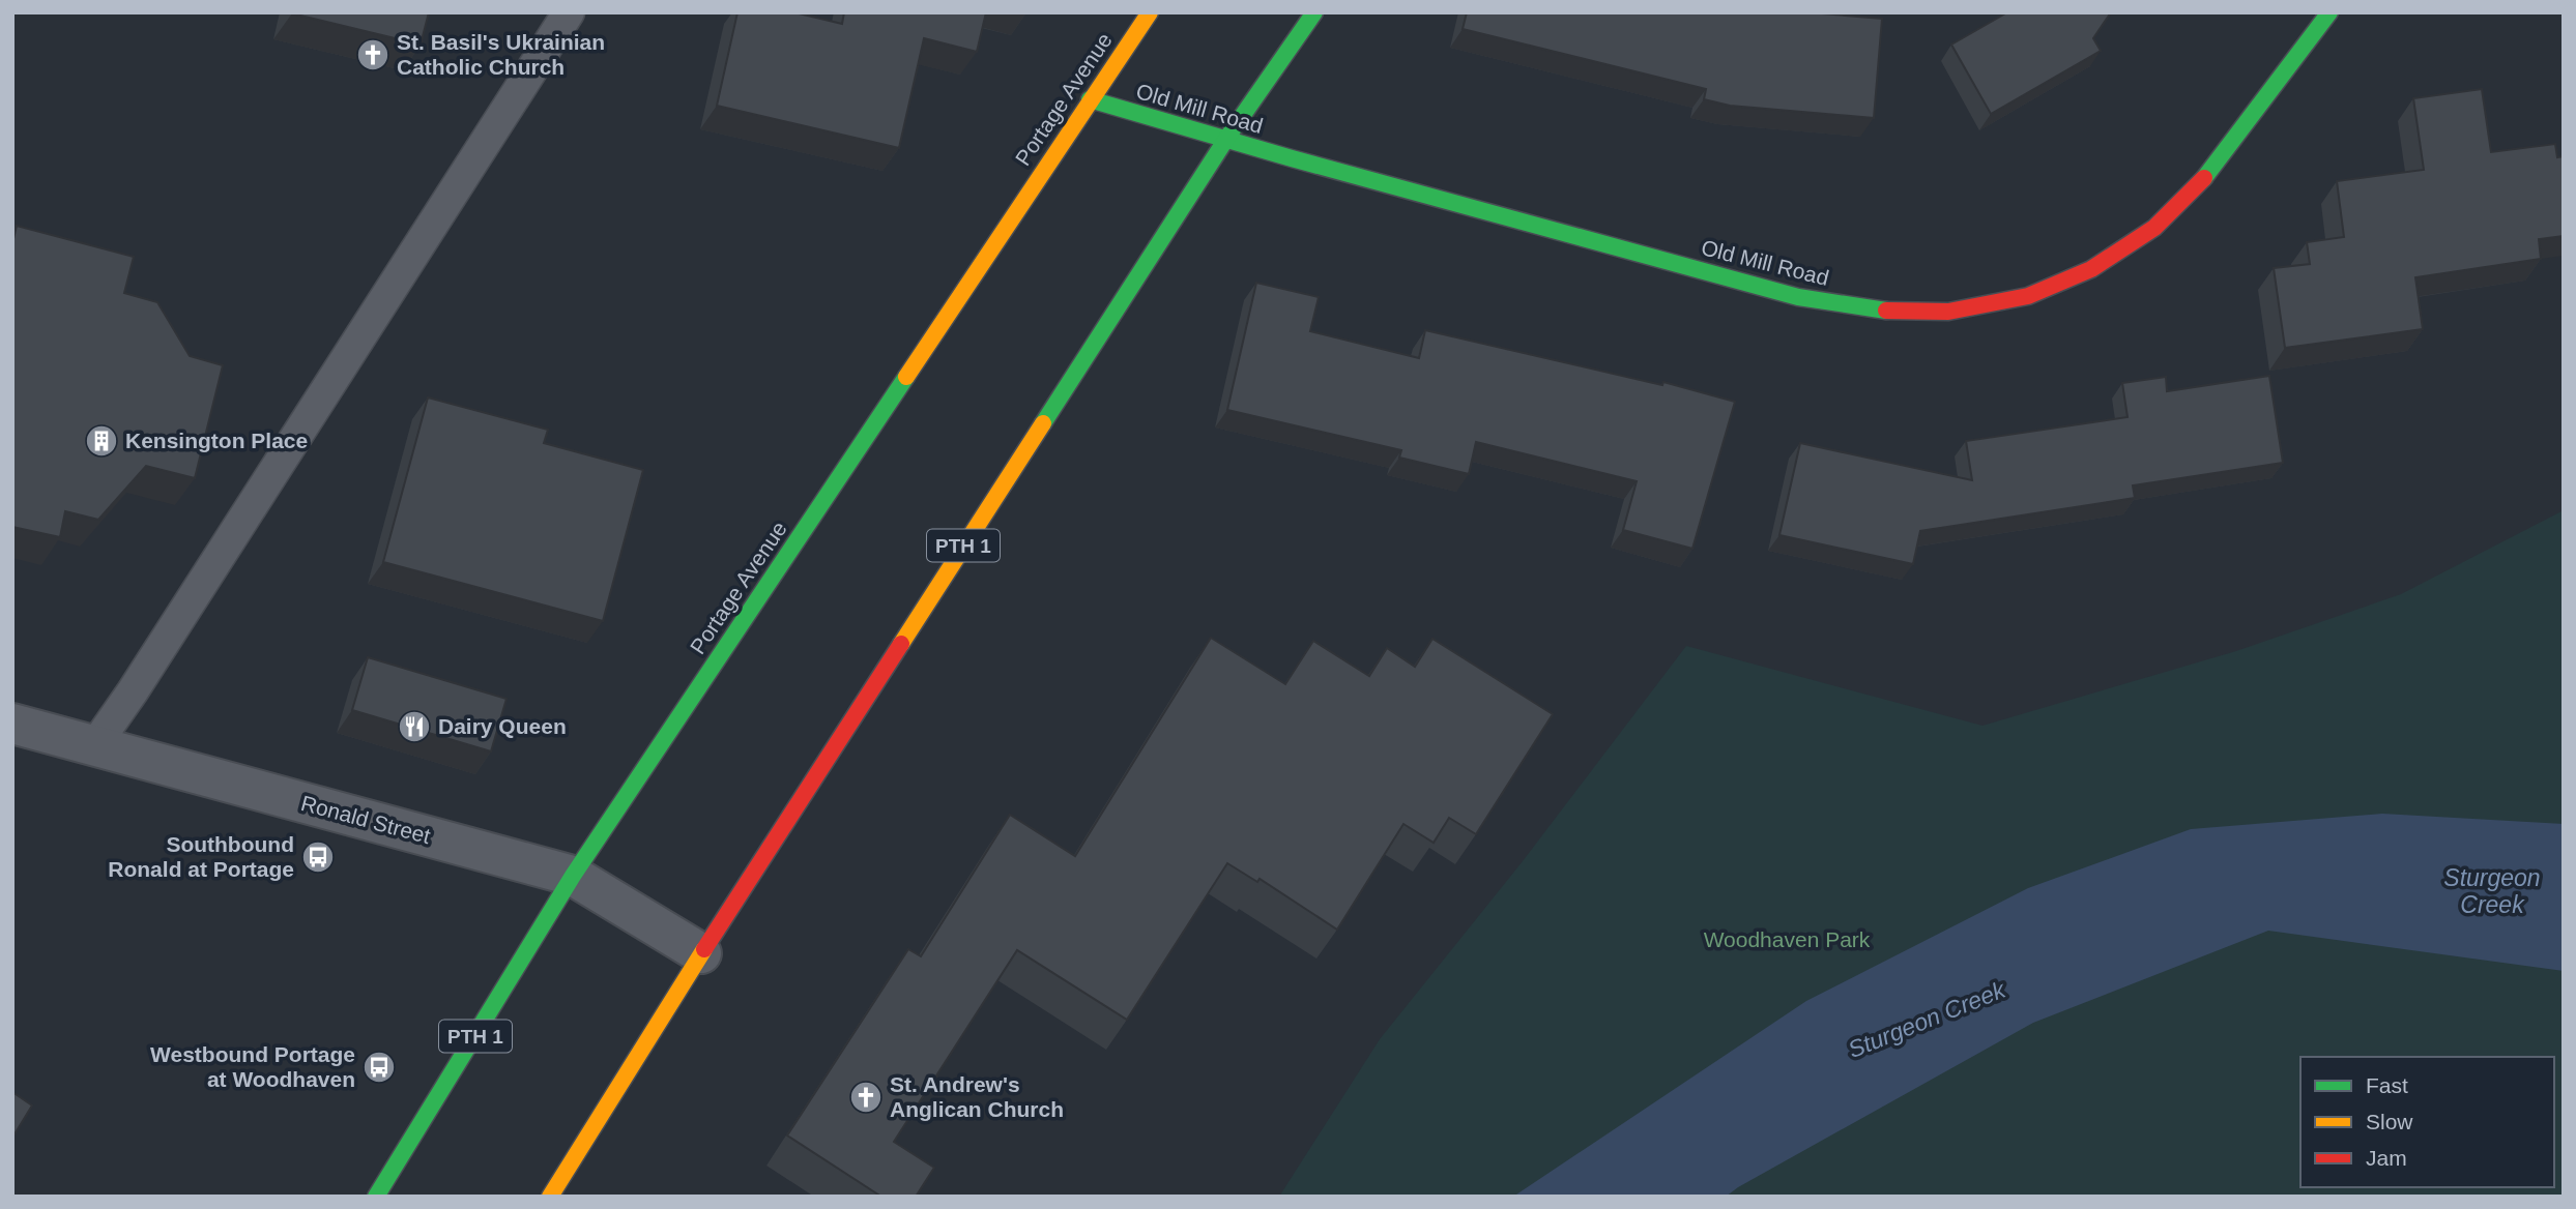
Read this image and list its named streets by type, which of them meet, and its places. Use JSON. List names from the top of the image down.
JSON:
{
  "streets": {
    "main road": ["Portage Avenue", "Old Mill Road", "PTH 1"],
    "street": ["Ronald Street"]
  },
  "crossings": [
    ["Portage Avenue", "Old Mill Road"],
    ["Portage Avenue", "Ronald Street"],
    ["Old Mill Road", "PTH 1"],
    ["PTH 1", "Ronald Street"]
  ],
  "water": ["Sturgeon Creek"],
  "parks": ["Woodhaven Park"],
  "places": {
    "church": ["St. Basil's Ukrainian Catholic Church", "St. Andrew's Anglican Church"],
    "building": ["Kensington Place"],
    "restaurant": ["Dairy Queen"],
    "bus stop": ["Southbound Ronald at Portage", "Westbound Portage at Woodhaven"]
  },
  "legend": ["Fast", "Slow", "Jam"]
}
